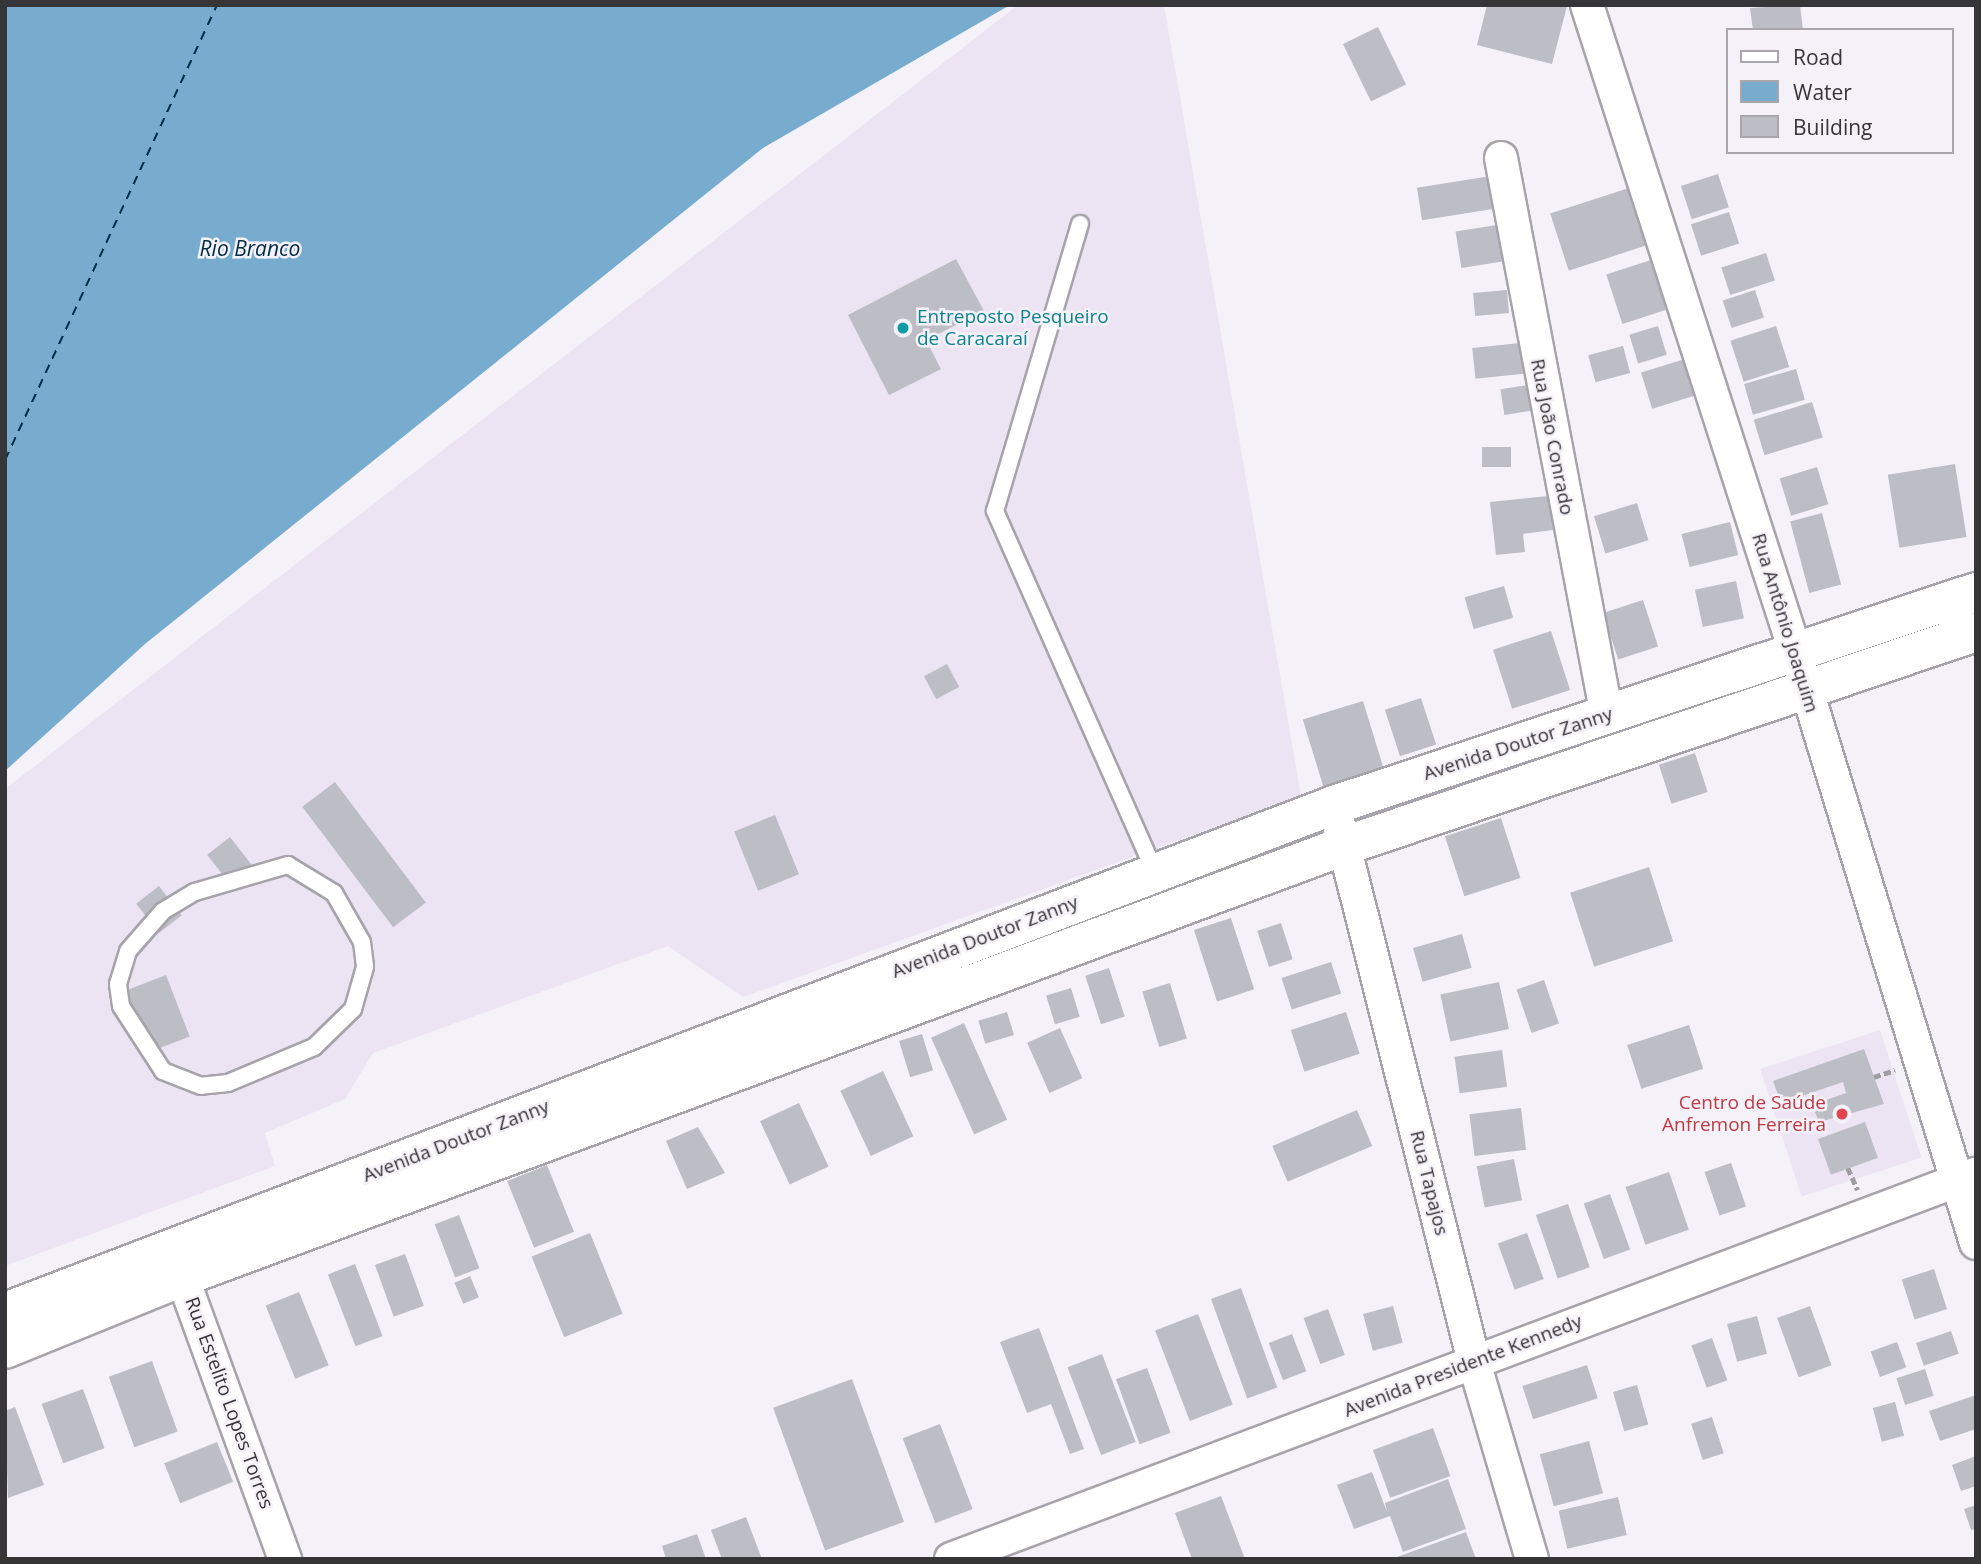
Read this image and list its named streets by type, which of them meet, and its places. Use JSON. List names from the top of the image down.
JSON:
{
  "streets": {
    "street": [
      "Rua João Conrado",
      "Rua Antônio Joaquim",
      "Avenida Doutor Zanny",
      "Rua Tapajos",
      "Avenida Presidente Kennedy",
      "Rua Estelito Lopes Torres"
    ]
  },
  "crossings": [
    ["Rua João Conrado", "Avenida Doutor Zanny"],
    ["Rua Antônio Joaquim", "Avenida Doutor Zanny"],
    ["Rua Antônio Joaquim", "Avenida Presidente Kennedy"],
    ["Avenida Doutor Zanny", "Rua Tapajos"],
    ["Avenida Doutor Zanny", "Rua Estelito Lopes Torres"],
    ["Rua Tapajos", "Avenida Presidente Kennedy"]
  ],
  "water": ["Rio Branco"],
  "places": ["Entreposto Pesqueiro de Caracaraí", "Centro de Saúde Anfremon Ferreira"],
  "legend": ["Road", "Water", "Building"]
}
